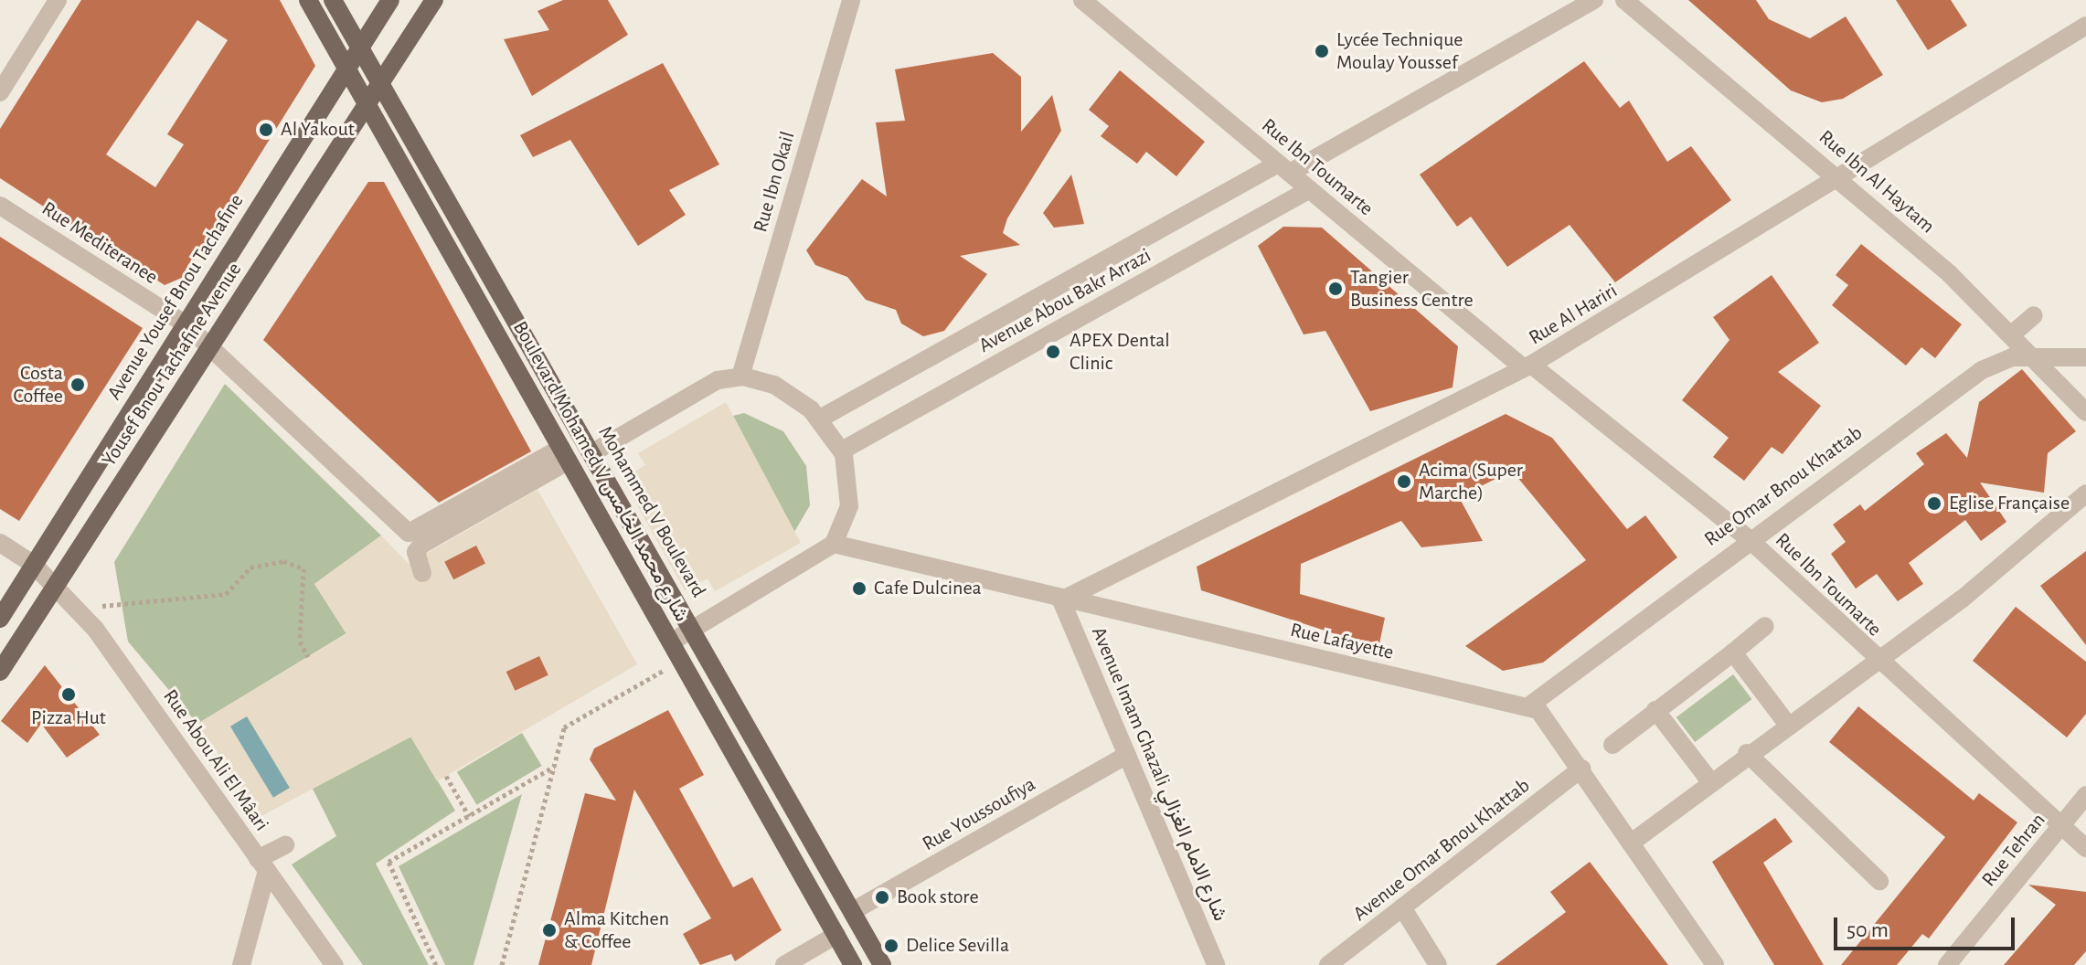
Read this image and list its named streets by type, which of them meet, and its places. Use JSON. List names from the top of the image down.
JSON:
{
  "streets": {
    "main road": [
      "Avenue Yousef Bnou Tachafine",
      "Yousef Bnou Tachafine Avenue",
      "Boulevard Mohamed V شارع محمد الخامس",
      "Mohammed V Boulevard"
    ],
    "street": [
      "Rue Ibn Toumarte",
      "Rue Ibn Okail",
      "Rue Ibn Al Haytam",
      "Rue Mediteranee",
      "Avenue Abou Bakr Arrazi",
      "Rue Al Hariri",
      "Rue Omar Bnou Khattab",
      "Rue Lafayette",
      "Rue Abou Ali El Mâari",
      "Avenue Imam Ghazali شارع الامام الغزالي",
      "Rue Youssoufiya",
      "Avenue Omar Bnou Khattab",
      "Rue Tehran"
    ]
  },
  "crossings": [
    ["Rue Ibn Toumarte", "Avenue Abou Bakr Arrazi"],
    ["Rue Ibn Toumarte", "Rue Al Hariri"],
    ["Rue Ibn Toumarte", "Rue Omar Bnou Khattab"],
    ["Rue Ibn Toumarte", "Rue Tehran"],
    ["Rue Ibn Okail", "Avenue Abou Bakr Arrazi"],
    ["Rue Ibn Okail", "Mohammed V Boulevard"],
    ["Rue Ibn Okail", "Rue Lafayette"],
    ["Rue Ibn Al Haytam", "Rue Al Hariri"],
    ["Rue Ibn Al Haytam", "Rue Omar Bnou Khattab"],
    ["Rue Mediteranee", "Avenue Yousef Bnou Tachafine"],
    ["Rue Mediteranee", "Yousef Bnou Tachafine Avenue"],
    ["Rue Mediteranee", "Boulevard Mohamed V شارع محمد الخامس"],
    ["Avenue Yousef Bnou Tachafine", "Boulevard Mohamed V شارع محمد الخامس"],
    ["Avenue Yousef Bnou Tachafine", "Rue Abou Ali El Mâari"],
    ["Avenue Abou Bakr Arrazi", "Mohammed V Boulevard"],
    ["Avenue Abou Bakr Arrazi", "Rue Lafayette"],
    ["Rue Al Hariri", "Rue Lafayette"],
    ["Rue Al Hariri", "Avenue Imam Ghazali شارع الامام الغزالي"],
    ["Yousef Bnou Tachafine Avenue", "Boulevard Mohamed V شارع محمد الخامس"],
    ["Yousef Bnou Tachafine Avenue", "Mohammed V Boulevard"],
    ["Yousef Bnou Tachafine Avenue", "Rue Abou Ali El Mâari"],
    ["Rue Omar Bnou Khattab", "Rue Lafayette"],
    ["Mohammed V Boulevard", "Rue Lafayette"],
    ["Mohammed V Boulevard", "Rue Youssoufiya"],
    ["Rue Lafayette", "Avenue Imam Ghazali شارع الامام الغزالي"],
    ["Rue Lafayette", "Avenue Omar Bnou Khattab"],
    ["Avenue Imam Ghazali شارع الامام الغزالي", "Rue Youssoufiya"]
  ],
  "places": [
    "Lycée Technique Moulay Youssef",
    "Al Yakout",
    "Tangier Business Centre",
    "APEX Dental Clinic",
    "Costa Coffee",
    "Acima (Super Marche)",
    "Eglise Française",
    "Cafe Dulcinea",
    "Pizza Hut",
    "Book store",
    "Alma Kitchen & Coffee",
    "Delice Sevilla"
  ],
  "scale_bar": "50 m"
}
